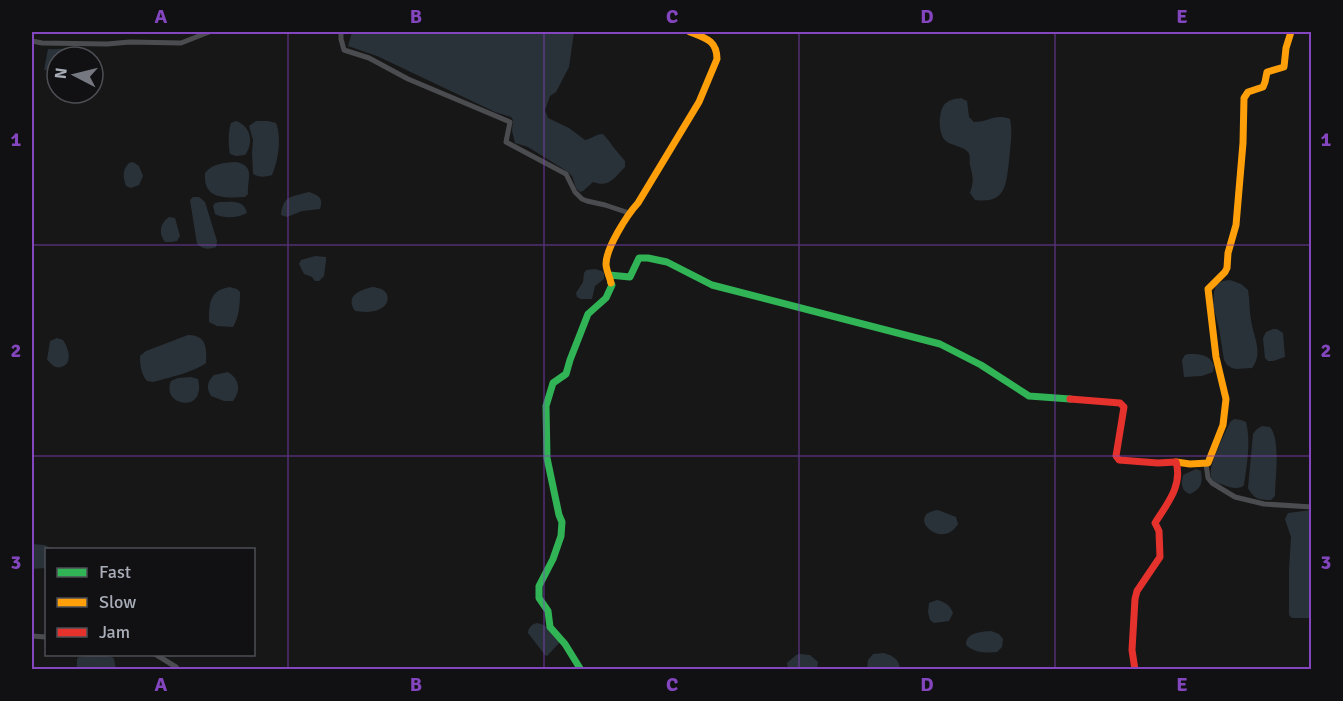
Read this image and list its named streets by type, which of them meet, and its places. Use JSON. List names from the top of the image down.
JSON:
{
  "legend": ["Fast", "Slow", "Jam"],
  "north": "left",
  "grid": {
    "columns": [
      "A",
      "B",
      "C",
      "D",
      "E"
    ],
    "rows": ["1", "2", "3"]
  }
}
